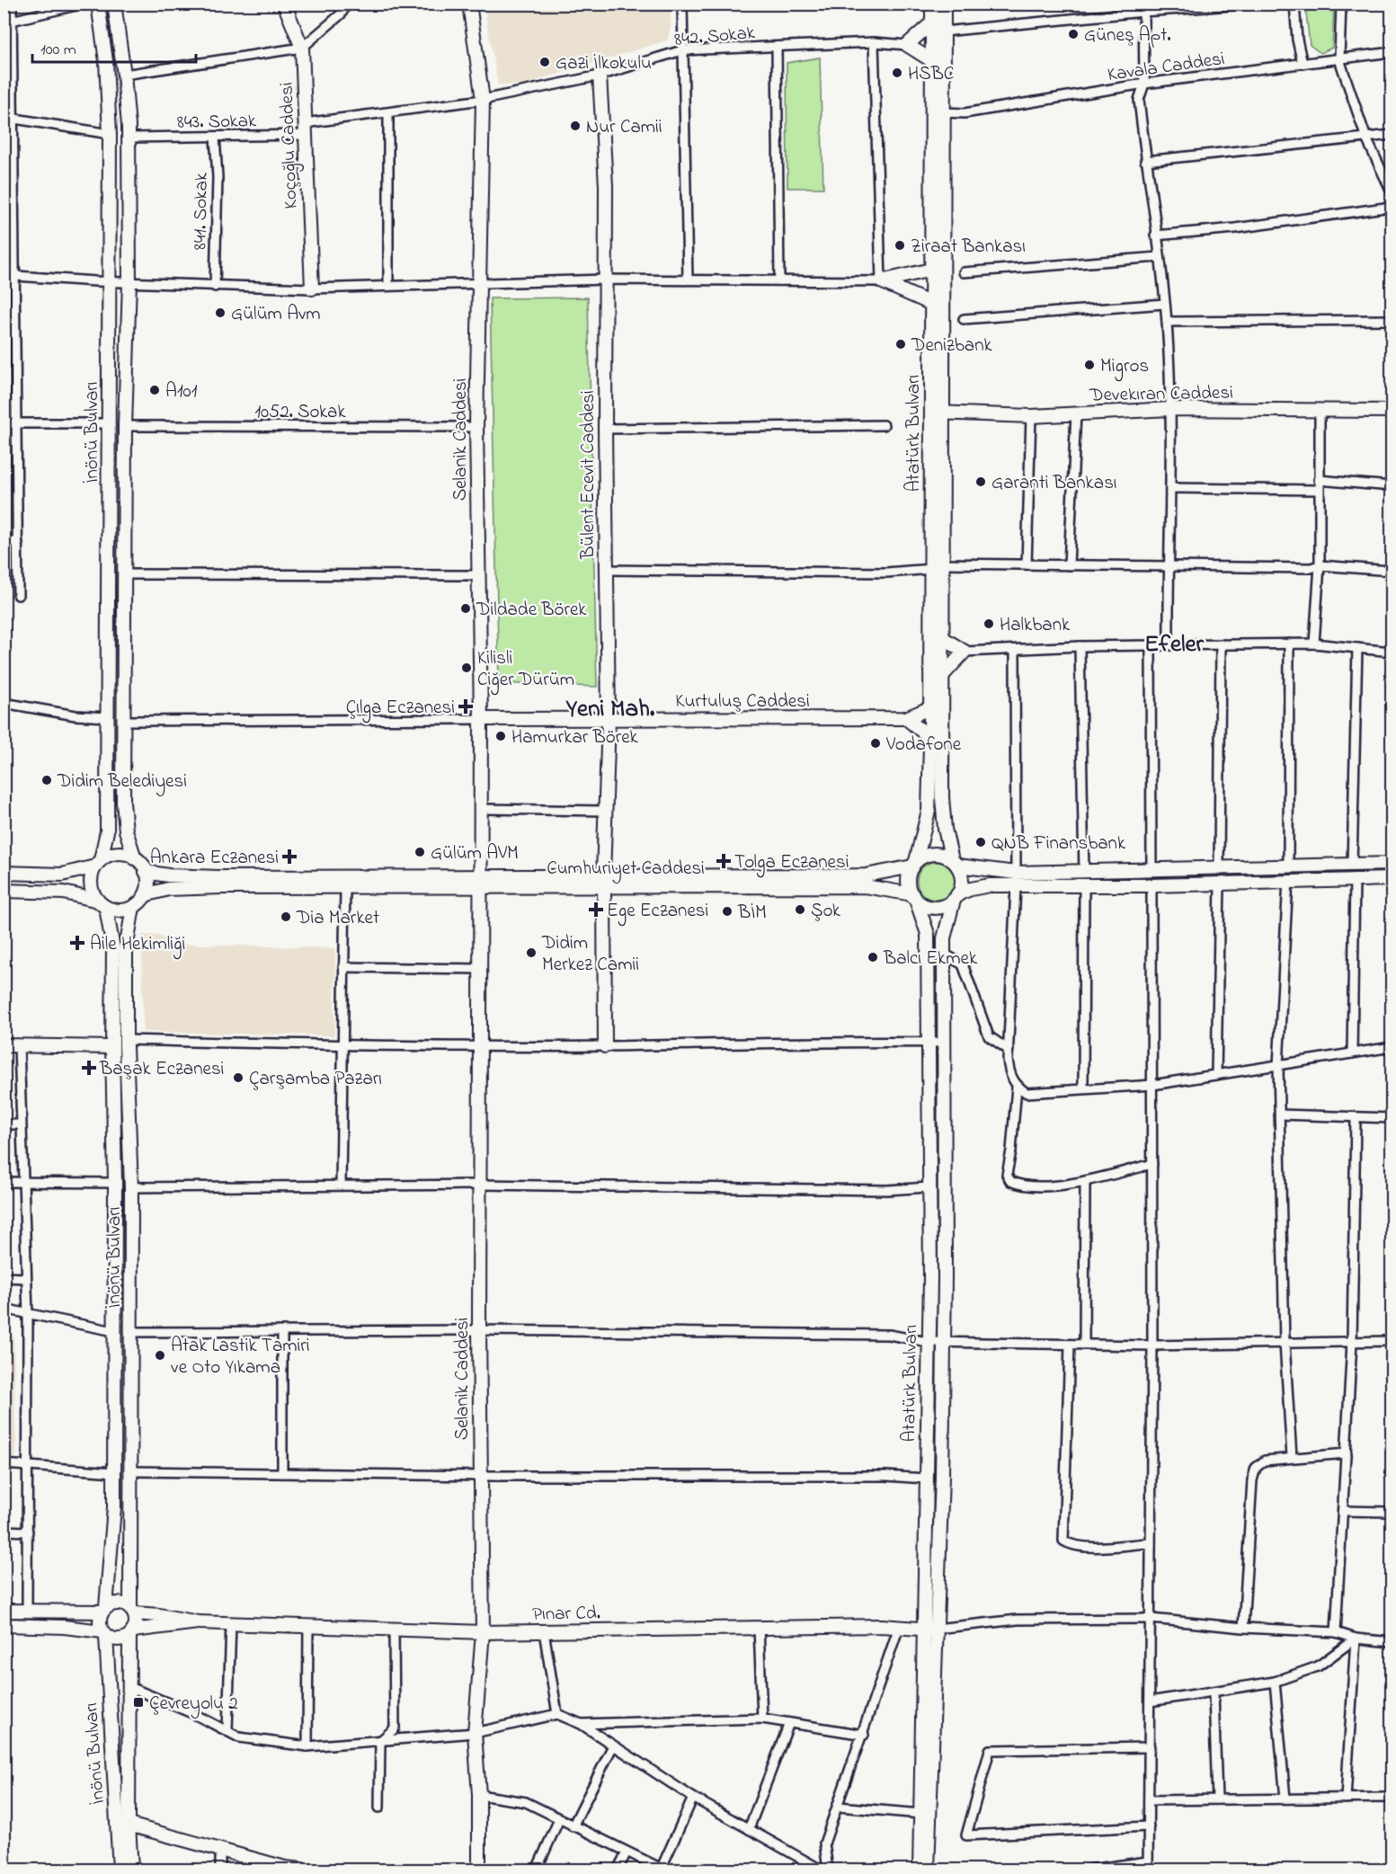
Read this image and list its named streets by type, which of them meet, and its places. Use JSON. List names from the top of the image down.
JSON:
{
  "streets": {
    "main road": [
      "Koçoğlu Caddesi",
      "Devekıran Caddesi",
      "İnönü Bulvarı",
      "Atatürk Bulvarı",
      "Selanik Caddesi",
      "Bülent Ecevit Caddesi",
      "Kurtuluş Caddesi",
      "Cumhuriyet Caddesi",
      "Pınar Cd."
    ],
    "street": [
      "842. Sokak",
      "Kavala Caddesi",
      "843. Sokak",
      "841. Sokak",
      "1052. Sokak"
    ]
  },
  "crossings": [
    ["842. Sokak", "843. Sokak"],
    ["842. Sokak", "Koçoğlu Caddesi"],
    ["842. Sokak", "Selanik Caddesi"],
    ["842. Sokak", "Bülent Ecevit Caddesi"],
    ["Kavala Caddesi", "Atatürk Bulvarı"],
    ["843. Sokak", "Koçoğlu Caddesi"],
    ["843. Sokak", "841. Sokak"],
    ["843. Sokak", "İnönü Bulvarı"],
    ["Devekıran Caddesi", "Atatürk Bulvarı"],
    ["1052. Sokak", "İnönü Bulvarı"],
    ["1052. Sokak", "Selanik Caddesi"],
    ["İnönü Bulvarı", "Cumhuriyet Caddesi"],
    ["Atatürk Bulvarı", "Cumhuriyet Caddesi"],
    ["Atatürk Bulvarı", "Pınar Cd."],
    ["Selanik Caddesi", "Kurtuluş Caddesi"],
    ["Selanik Caddesi", "Cumhuriyet Caddesi"],
    ["Selanik Caddesi", "Pınar Cd."],
    ["Bülent Ecevit Caddesi", "Kurtuluş Caddesi"],
    ["Bülent Ecevit Caddesi", "Cumhuriyet Caddesi"]
  ],
  "districts": ["Efeler", "Yeni Mah."],
  "places": {
    "other": [
      "Güneş Apt.",
      "Gazi İlkokulu",
      "HSBC",
      "Nur Camii",
      "Ziraat Bankası",
      "Gülüm Avm",
      "Denizbank",
      "Migros",
      "A101",
      "Garanti Bankası",
      "Dildade Börek",
      "Halkbank",
      "Kilisli Ciğer Dürüm",
      "Hamurkar Börek",
      "Vodafone",
      "Didim Belediyesi",
      "QNB Finansbank",
      "Gülüm AVM",
      "Şok",
      "BİM",
      "Dia Market",
      "Didim Merkez Camii",
      "Balcı Ekmek",
      "Çarşamba Pazarı",
      "Atak Lastik Tamiri ve Oto Yıkama"
    ],
    "health": [
      "Çılga Eczanesi",
      "Ankara Eczanesi",
      "Tolga Eczanesi",
      "Ege Eczanesi",
      "Aile Hekimliği",
      "Başak Eczanesi"
    ],
    "transit": ["Çevreyolu 2"]
  },
  "scale_bar": "100 m"
}
